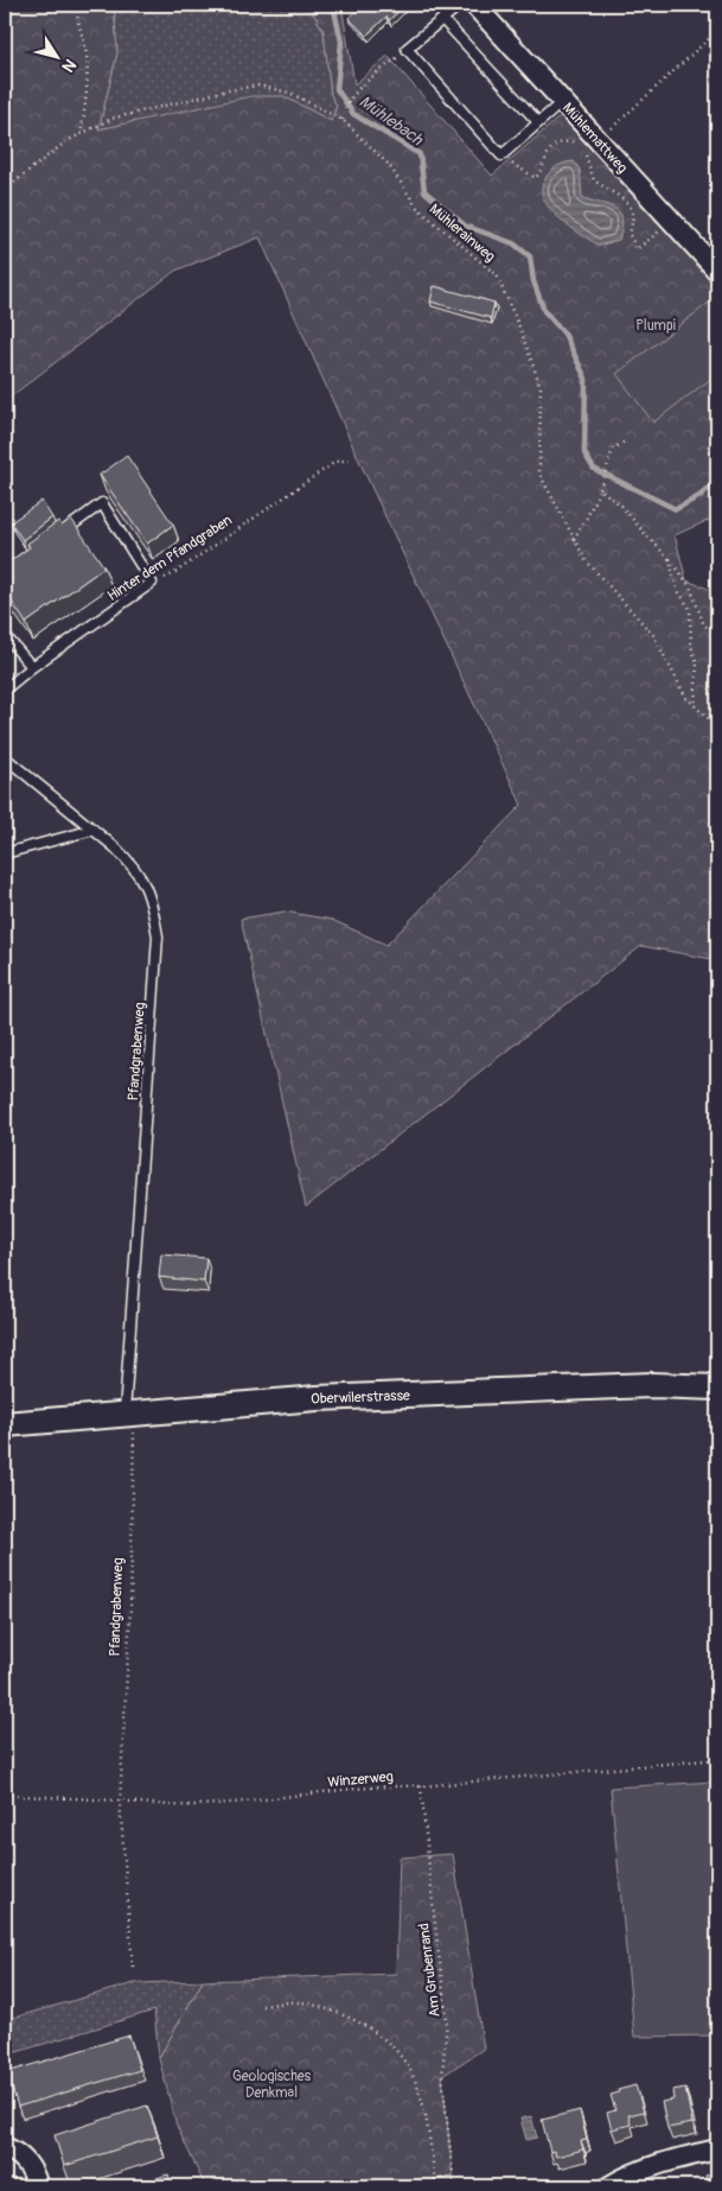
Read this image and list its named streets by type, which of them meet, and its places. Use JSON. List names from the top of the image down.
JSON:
{
  "streets": {
    "street": ["Mühlemattweg", "Oberwilerstrasse"],
    "lane": ["Hinter dem Pfandgraben", "Pfandgrabenweg"],
    "path": ["Mühlerainweg", "Winzerweg", "Am Grubenrand"]
  },
  "crossings": [
    ["Pfandgrabenweg", "Oberwilerstrasse"],
    ["Pfandgrabenweg", "Winzerweg"],
    ["Winzerweg", "Am Grubenrand"]
  ],
  "water": ["Mühlebach"],
  "parks": ["Plumpi", "Geologisches Denkmal"],
  "north": "bottom right"
}
